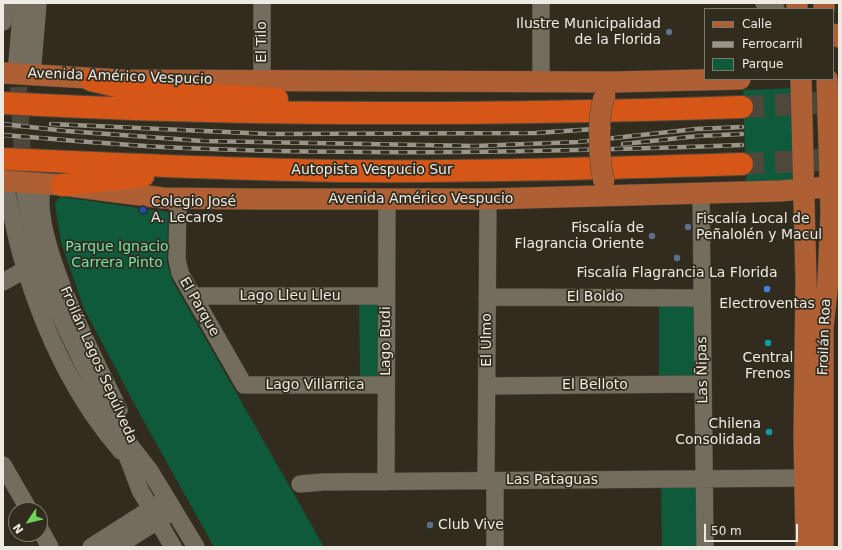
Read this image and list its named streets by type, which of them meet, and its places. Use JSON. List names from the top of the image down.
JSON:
{
  "streets": {
    "highway": ["Autopista Vespucio Sur"],
    "main road": ["Avenida Américo Vespucio", "Froilán Roa"],
    "street": [
      "El Tilo",
      "Lago Lleu Lleu",
      "El Boldo",
      "El Parque",
      "El Ulmo",
      "Lago Budi",
      "Froilán Lagos Sepúlveda",
      "Las Ñipas",
      "Lago Villarrica",
      "El Belloto",
      "Las Pataguas"
    ]
  },
  "crossings": [
    ["El Tilo", "Avenida Américo Vespucio"],
    ["Avenida Américo Vespucio", "El Parque"],
    ["Avenida Américo Vespucio", "Froilán Roa"],
    ["Avenida Américo Vespucio", "El Ulmo"],
    ["Avenida Américo Vespucio", "Lago Budi"],
    ["Avenida Américo Vespucio", "Froilán Lagos Sepúlveda"],
    ["Avenida Américo Vespucio", "Las Ñipas"],
    ["Lago Lleu Lleu", "El Parque"],
    ["Lago Lleu Lleu", "Lago Budi"],
    ["El Boldo", "El Ulmo"],
    ["El Boldo", "Las Ñipas"],
    ["El Parque", "Lago Villarrica"],
    ["Froilán Roa", "Las Pataguas"],
    ["El Ulmo", "El Belloto"],
    ["El Ulmo", "Las Pataguas"],
    ["Lago Budi", "Lago Villarrica"],
    ["Lago Budi", "Las Pataguas"],
    ["Las Ñipas", "El Belloto"],
    ["Las Ñipas", "Las Pataguas"]
  ],
  "parks": ["Parque Ignacio Carrera Pinto"],
  "places": [
    "Ilustre Municipalidad de la Florida",
    "Colegio José A. Lecaros",
    "Fiscalía Local de Peñalolén y Macul",
    "Fiscalía de Flagrancia Oriente",
    "Fiscalía Flagrancia La Florida",
    "Electroventas",
    "Central Frenos",
    "Chilena Consolidada",
    "Club Vive"
  ],
  "legend": ["Calle", "Ferrocarril", "Parque"],
  "scale_bar": "50 m",
  "north": "bottom left"
}
